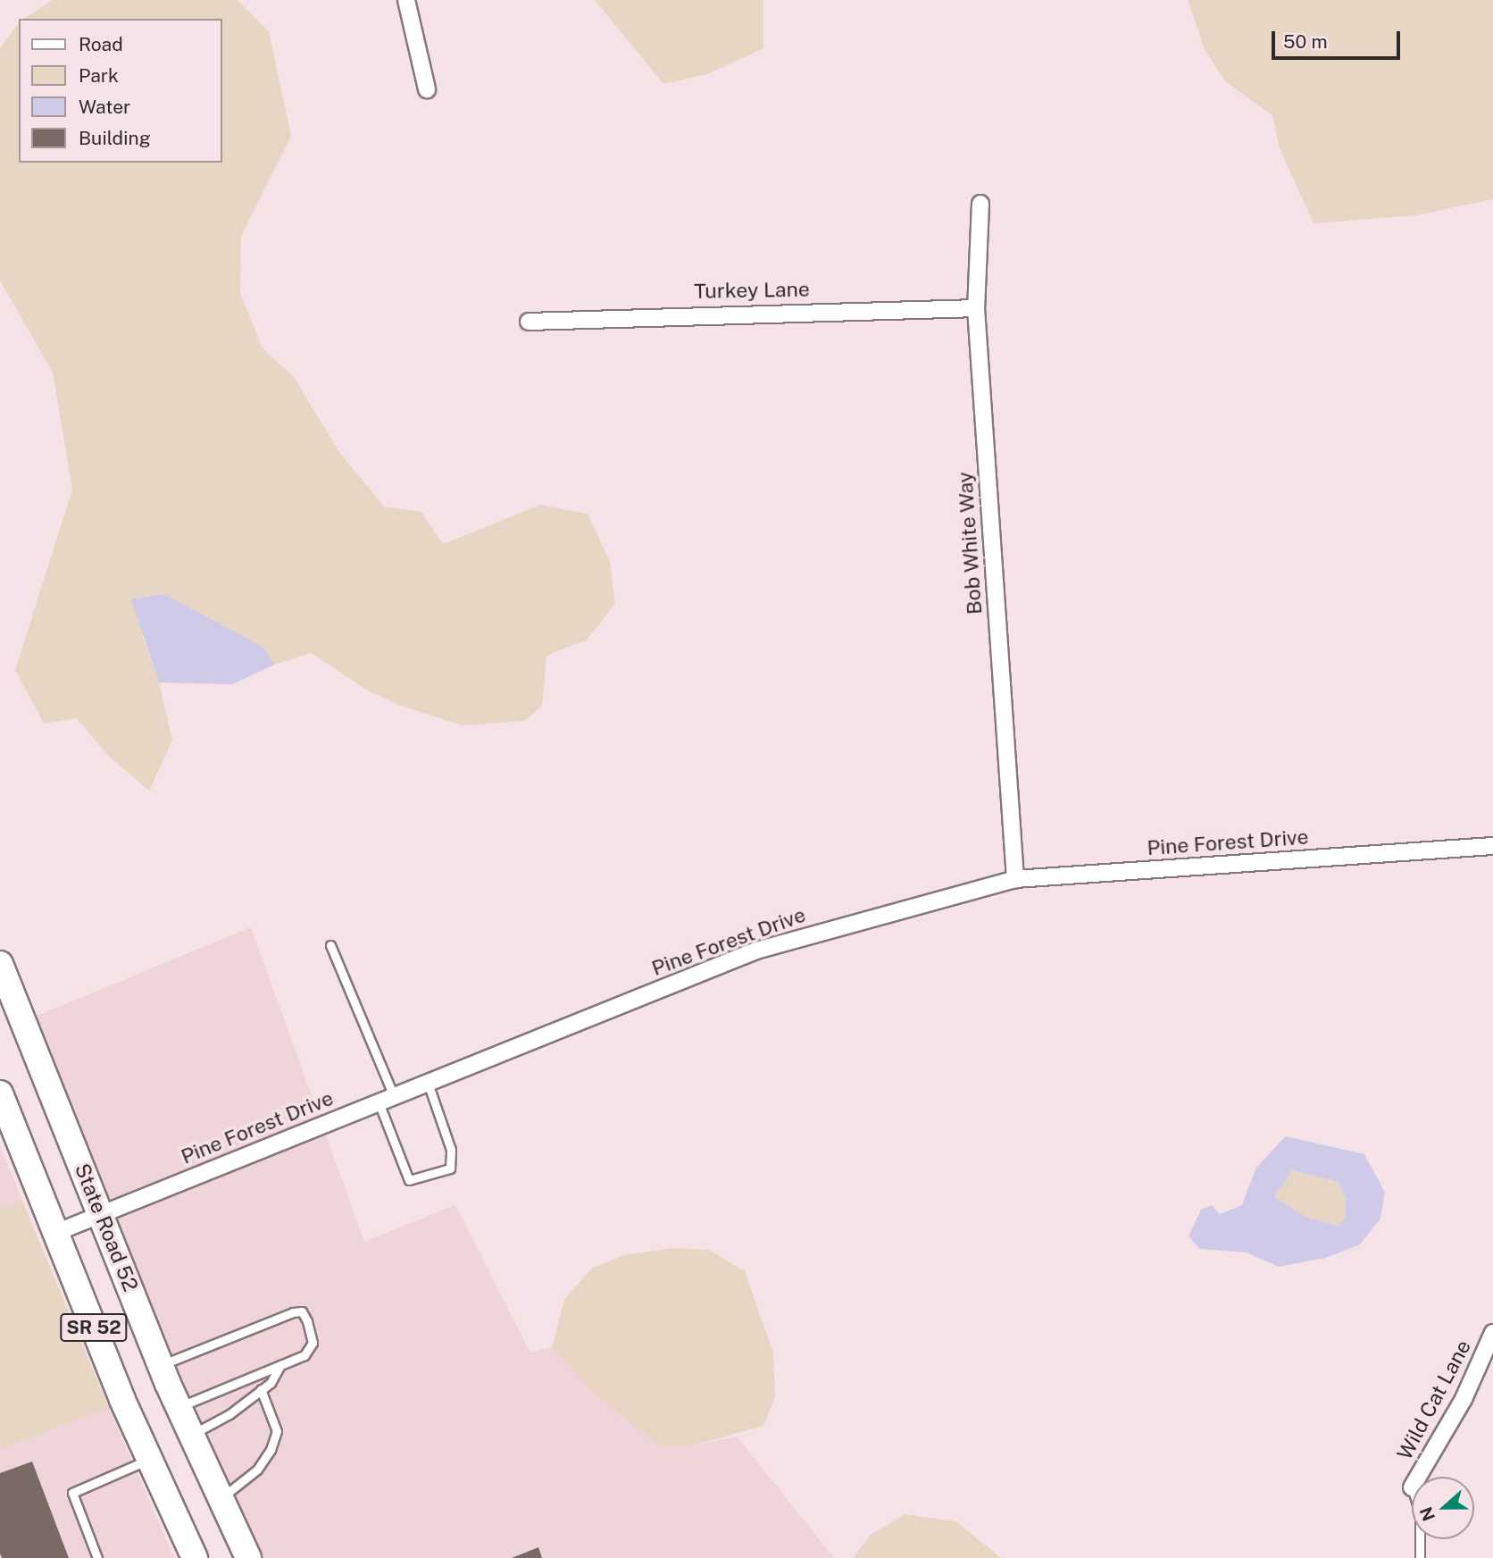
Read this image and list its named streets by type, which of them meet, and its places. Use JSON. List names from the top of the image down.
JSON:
{
  "streets": {
    "main road": ["State Road 52", "SR 52"],
    "street": [
      "Turkey Lane",
      "Bob White Way",
      "Pine Forest Drive",
      "Wild Cat Lane"
    ]
  },
  "crossings": [
    ["Turkey Lane", "Bob White Way"],
    ["Bob White Way", "Pine Forest Drive"],
    ["Pine Forest Drive", "State Road 52"],
    ["Pine Forest Drive", "SR 52"]
  ],
  "legend": [
    "Road",
    "Park",
    "Water",
    "Building"
  ],
  "scale_bar": "50 m",
  "north": "left"
}
